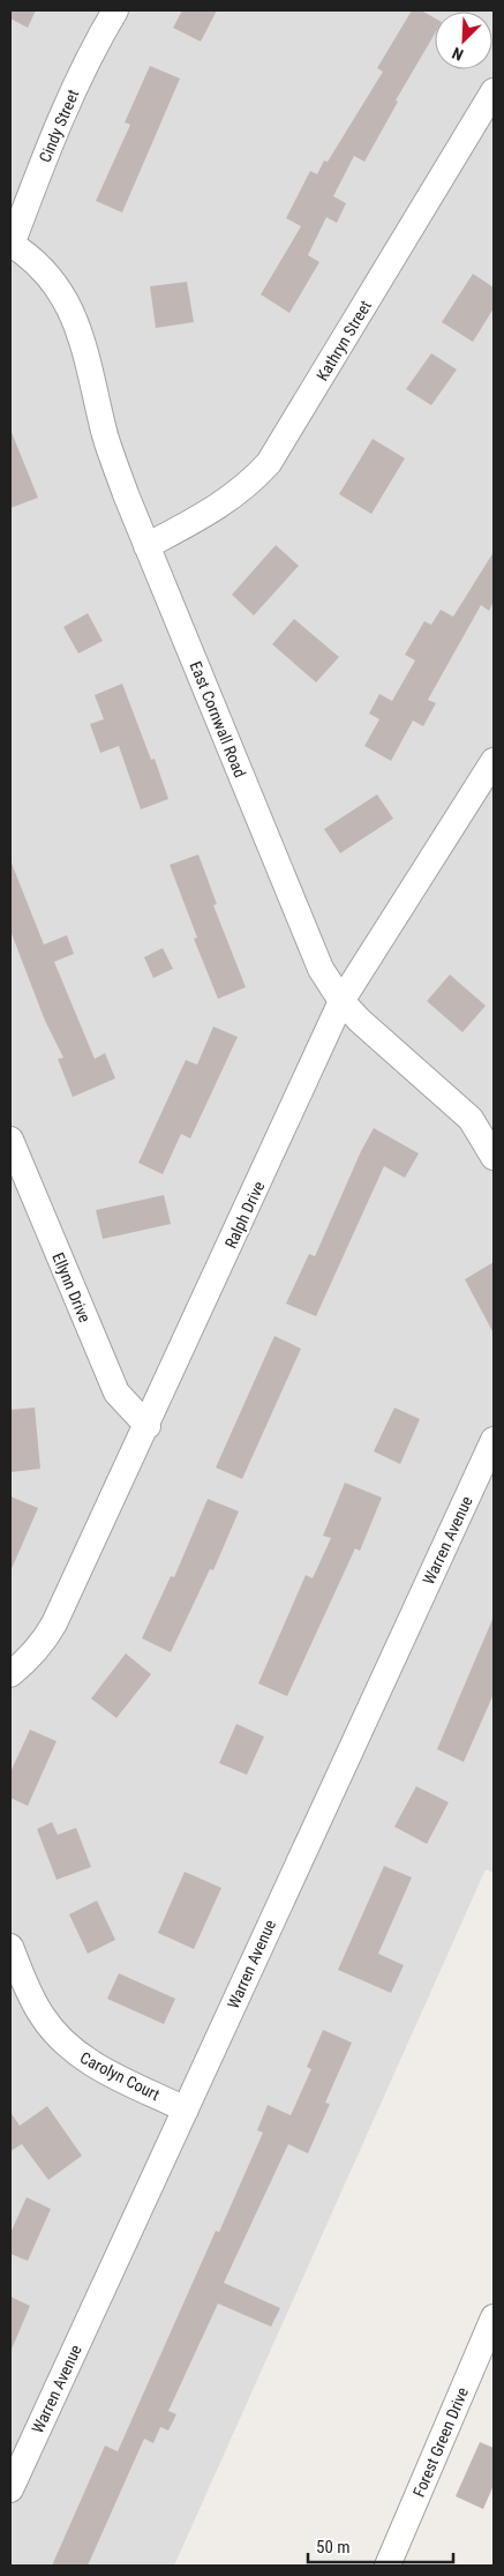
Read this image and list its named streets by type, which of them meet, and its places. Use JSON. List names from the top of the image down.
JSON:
{
  "streets": {
    "street": [
      "Cindy Street",
      "Kathryn Street",
      "East Cornwall Road",
      "Ralph Drive",
      "Ellynn Drive",
      "Warren Avenue",
      "Carolyn Court",
      "Forest Green Drive"
    ]
  },
  "crossings": [
    ["Cindy Street", "East Cornwall Road"],
    ["Kathryn Street", "East Cornwall Road"],
    ["East Cornwall Road", "Ralph Drive"],
    ["Ralph Drive", "Ellynn Drive"],
    ["Warren Avenue", "Carolyn Court"]
  ],
  "scale_bar": "50 m",
  "north": "bottom left"
}
